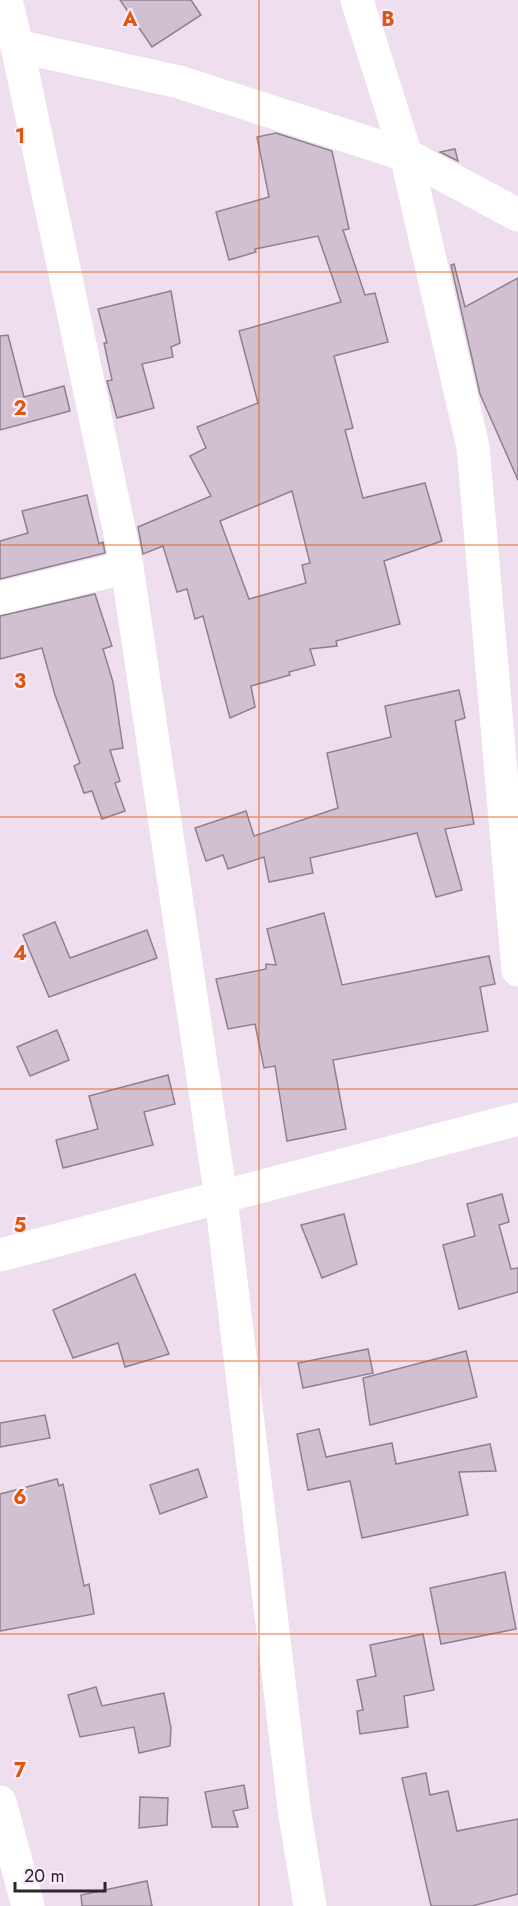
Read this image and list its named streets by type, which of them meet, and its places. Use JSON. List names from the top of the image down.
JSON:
{
  "scale_bar": "20 m",
  "grid": {
    "columns": ["A", "B"],
    "rows": [
      "1",
      "2",
      "3",
      "4",
      "5",
      "6",
      "7"
    ]
  }
}
